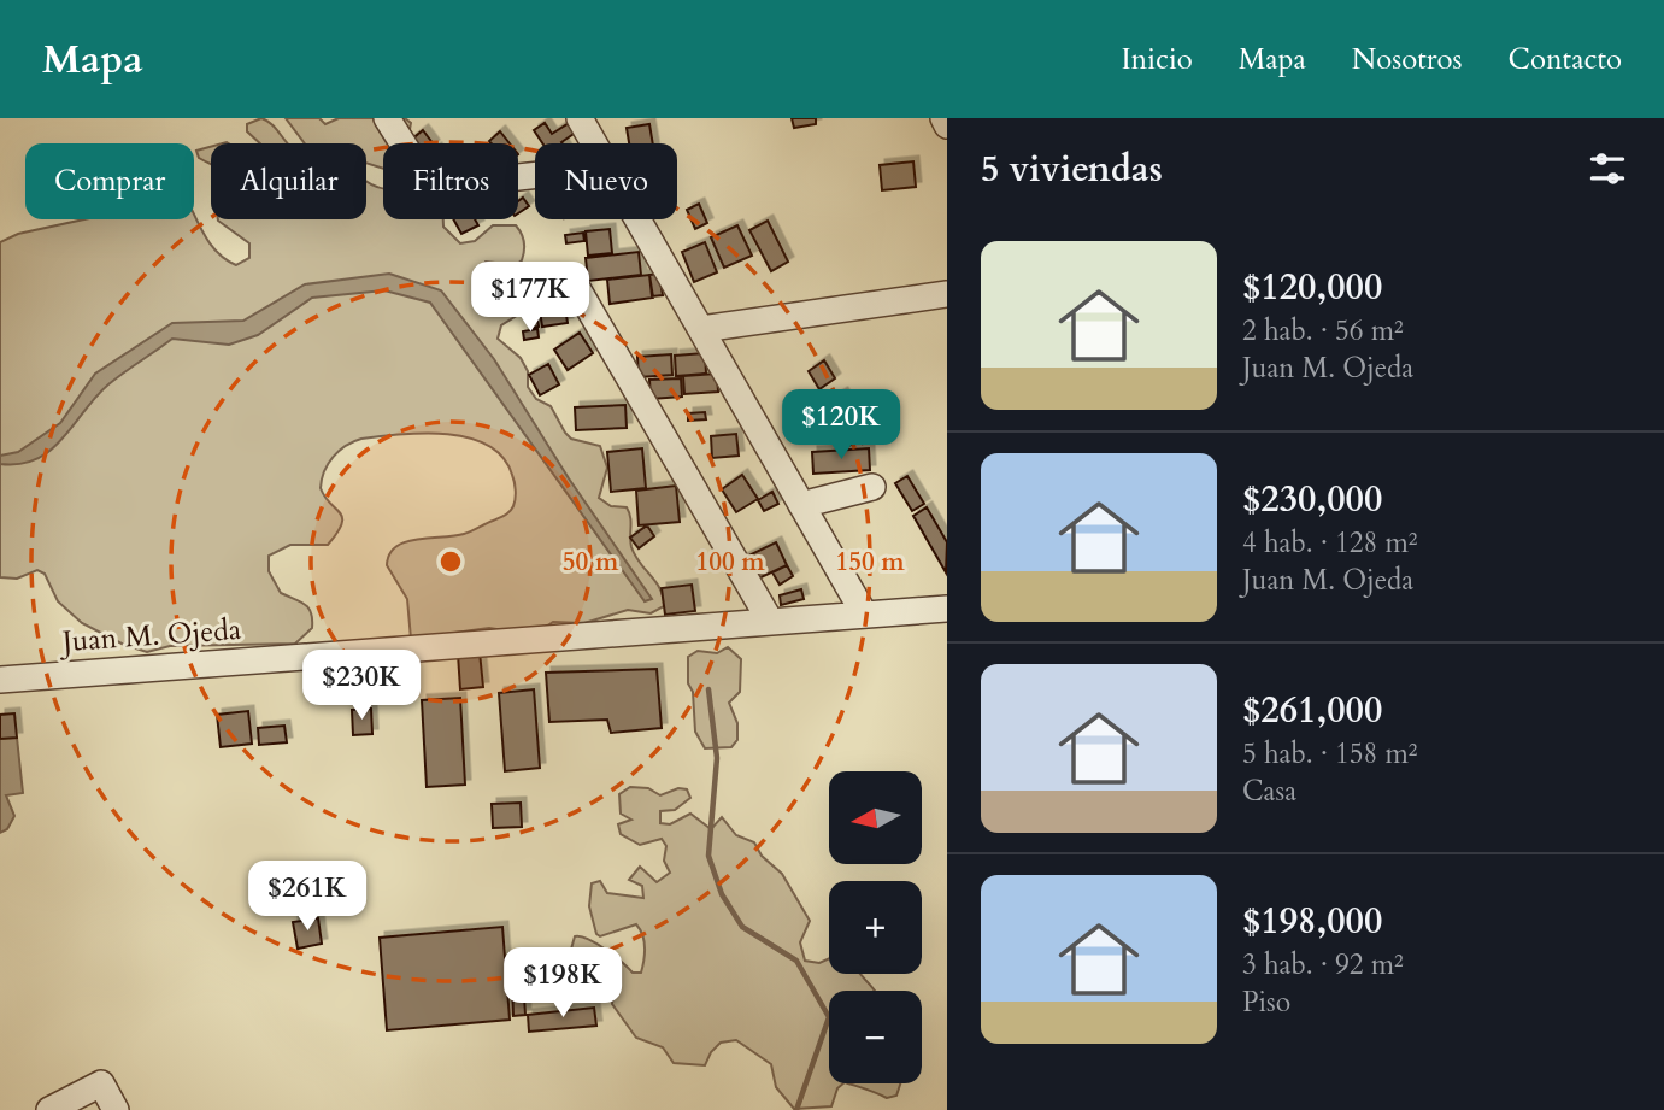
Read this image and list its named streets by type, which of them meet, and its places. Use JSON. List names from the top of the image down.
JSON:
{
  "streets": {
    "street": ["Juan M. Ojeda"]
  },
  "north": "left",
  "page": {
    "header": "Mapa",
    "nav": [
      "Inicio",
      "Mapa",
      "Nosotros",
      "Contacto"
    ],
    "heading": "5 viviendas",
    "chip": [
      "Comprar",
      "Alquilar",
      "Filtros",
      "Nuevo"
    ],
    "list": [
      {
        "name": "$120,000",
        "note": "2 hab. · 56 m² · Juan M. Ojeda"
      },
      {
        "name": "$230,000",
        "note": "4 hab. · 128 m² · Juan M. Ojeda"
      },
      {
        "name": "$261,000",
        "note": "5 hab. · 158 m² · Casa"
      },
      {
        "name": "$198,000",
        "note": "3 hab. · 92 m² · Piso"
      }
    ],
    "price": [
      "$177K",
      "$120K",
      "$230K",
      "$261K",
      "$198K"
    ],
    "map_buttons": ["+", "−"]
  },
  "rings": ["50 m", "100 m", "150 m"]
}
